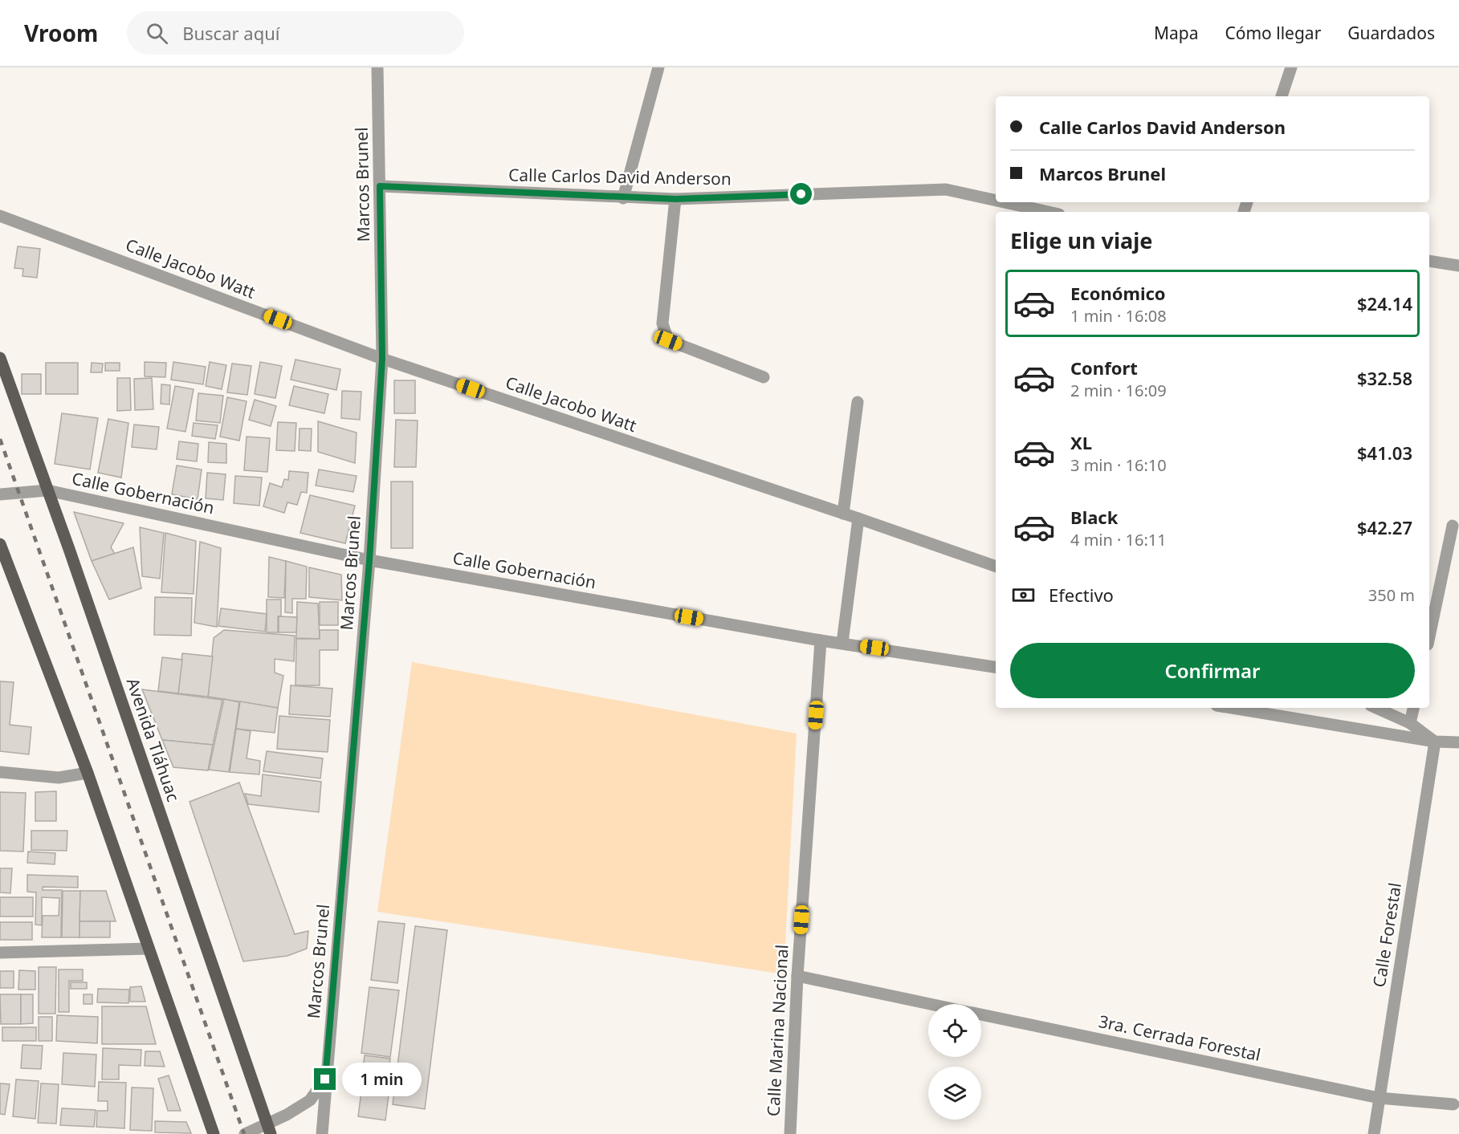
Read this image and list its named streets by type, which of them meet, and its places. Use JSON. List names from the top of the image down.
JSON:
{
  "streets": {
    "main road": ["Avenida Tláhuac"],
    "street": [
      "Calle Carlos David Anderson",
      "Marcos Brunel",
      "Calle Jacobo Watt",
      "Calle Gobernación",
      "Calle Forestal",
      "Calle Marina Nacional",
      "3ra. Cerrada Forestal"
    ]
  },
  "crossings": [
    ["Calle Carlos David Anderson", "Marcos Brunel"],
    ["Marcos Brunel", "Calle Jacobo Watt"],
    ["Marcos Brunel", "Calle Gobernación"],
    ["Calle Gobernación", "Avenida Tláhuac"],
    ["Calle Gobernación", "Calle Marina Nacional"],
    ["Calle Forestal", "3ra. Cerrada Forestal"],
    ["Calle Marina Nacional", "3ra. Cerrada Forestal"]
  ],
  "page": {
    "header": "Vroom",
    "search": "Buscar aquí",
    "nav": ["Mapa", "Cómo llegar", "Guardados"],
    "banner": ["Calle Carlos David Anderson", "Marcos Brunel"],
    "heading": "Elige un viaje",
    "list": [
      {
        "name": "Económico",
        "note": "1 min · 16:08",
        "value": "$24.14"
      },
      {
        "name": "Confort",
        "note": "2 min · 16:09",
        "value": "$32.58"
      },
      {
        "name": "XL",
        "note": "3 min · 16:10",
        "value": "$41.03"
      },
      {
        "name": "Black",
        "note": "4 min · 16:11",
        "value": "$42.27"
      }
    ],
    "pay": ["Efectivo", "350 m"],
    "buttons": "Confirmar",
    "bubble": "1 min"
  }
}
